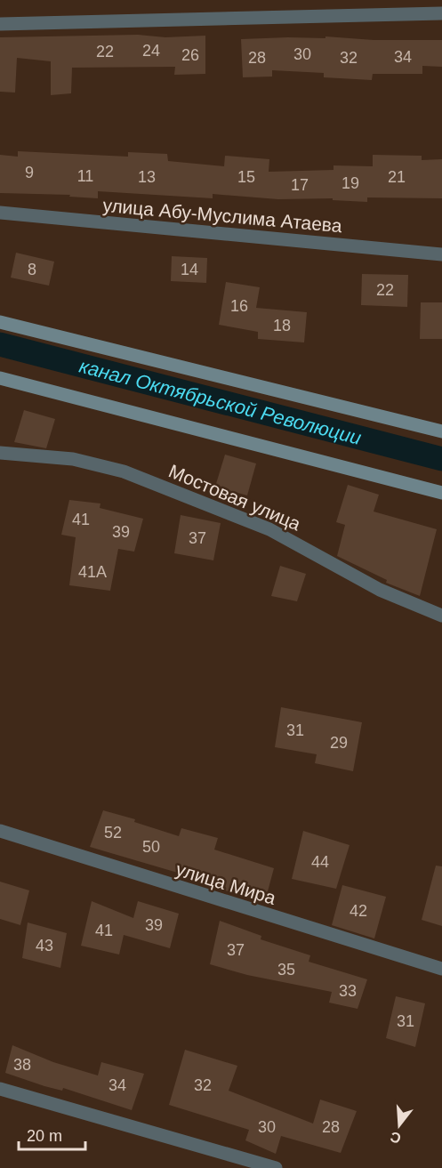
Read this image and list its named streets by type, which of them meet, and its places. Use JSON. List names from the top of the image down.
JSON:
{
  "streets": {
    "street": ["улица Абу-Муслима Атаева", "Мостовая улица", "улица Мира"]
  },
  "water": ["канал Октябрьской Революции"],
  "house_numbers": [
    "24",
    "22",
    "30",
    "26",
    "34",
    "28",
    "32",
    "9",
    "11",
    "13",
    "15",
    "21",
    "19",
    "17",
    "8",
    "14",
    "22",
    "16",
    "18",
    "41",
    "39",
    "37",
    "41А",
    "31",
    "29",
    "52",
    "50",
    "44",
    "42",
    "39",
    "41",
    "43",
    "37",
    "35",
    "33",
    "31",
    "38",
    "34",
    "32",
    "30",
    "28"
  ],
  "scale_bar": "20 m",
  "north": "bottom"
}
